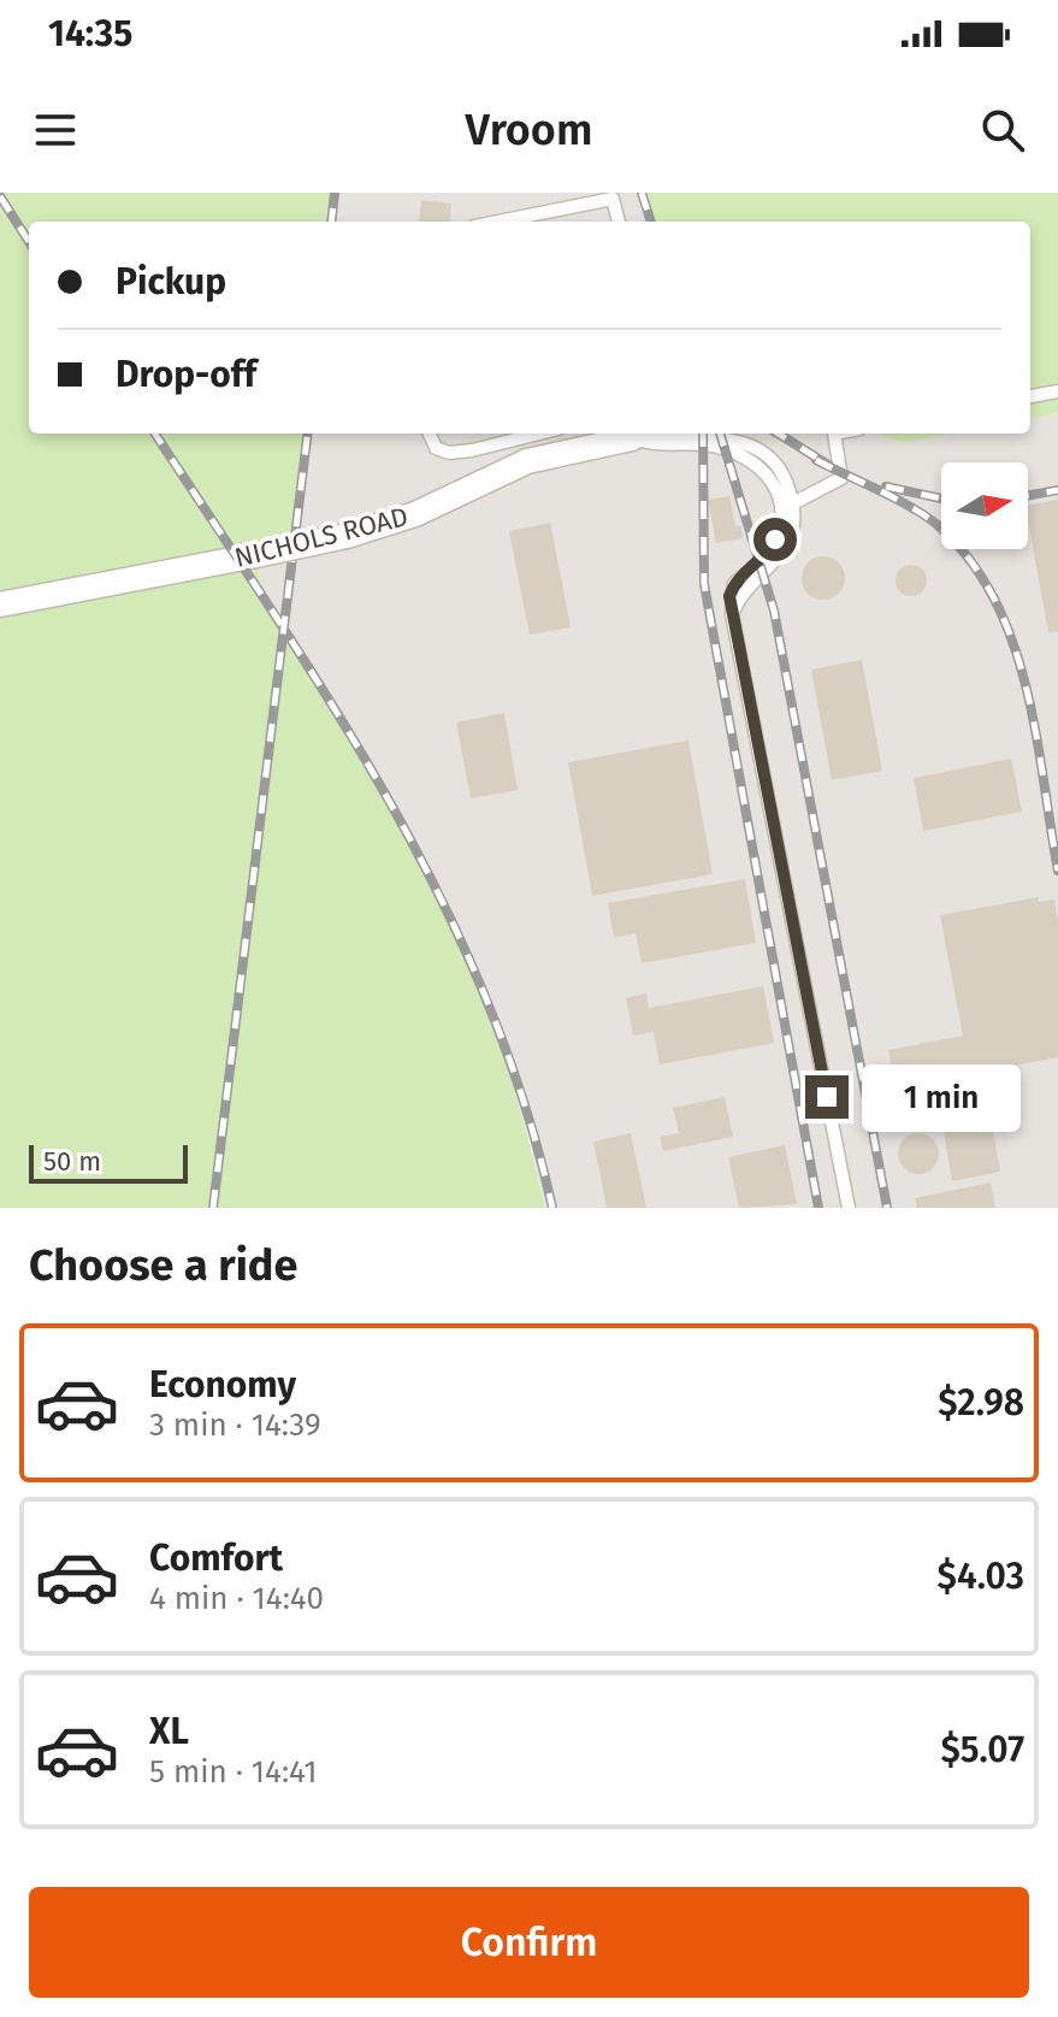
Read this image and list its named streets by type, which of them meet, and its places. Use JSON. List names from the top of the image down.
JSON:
{
  "streets": {
    "street": ["NICHOLS ROAD"]
  },
  "scale_bar": "50 m",
  "north": "right",
  "page": {
    "status": "14:35",
    "header": "Vroom",
    "banner": ["Pickup", "Drop-off"],
    "bubble": "1 min",
    "scale": "50 m",
    "heading": "Choose a ride",
    "list": [
      {
        "name": "Economy",
        "note": "3 min · 14:39",
        "value": "$2.98"
      },
      {
        "name": "Comfort",
        "note": "4 min · 14:40",
        "value": "$4.03"
      },
      {
        "name": "XL",
        "note": "5 min · 14:41",
        "value": "$5.07"
      }
    ],
    "buttons": "Confirm"
  }
}
